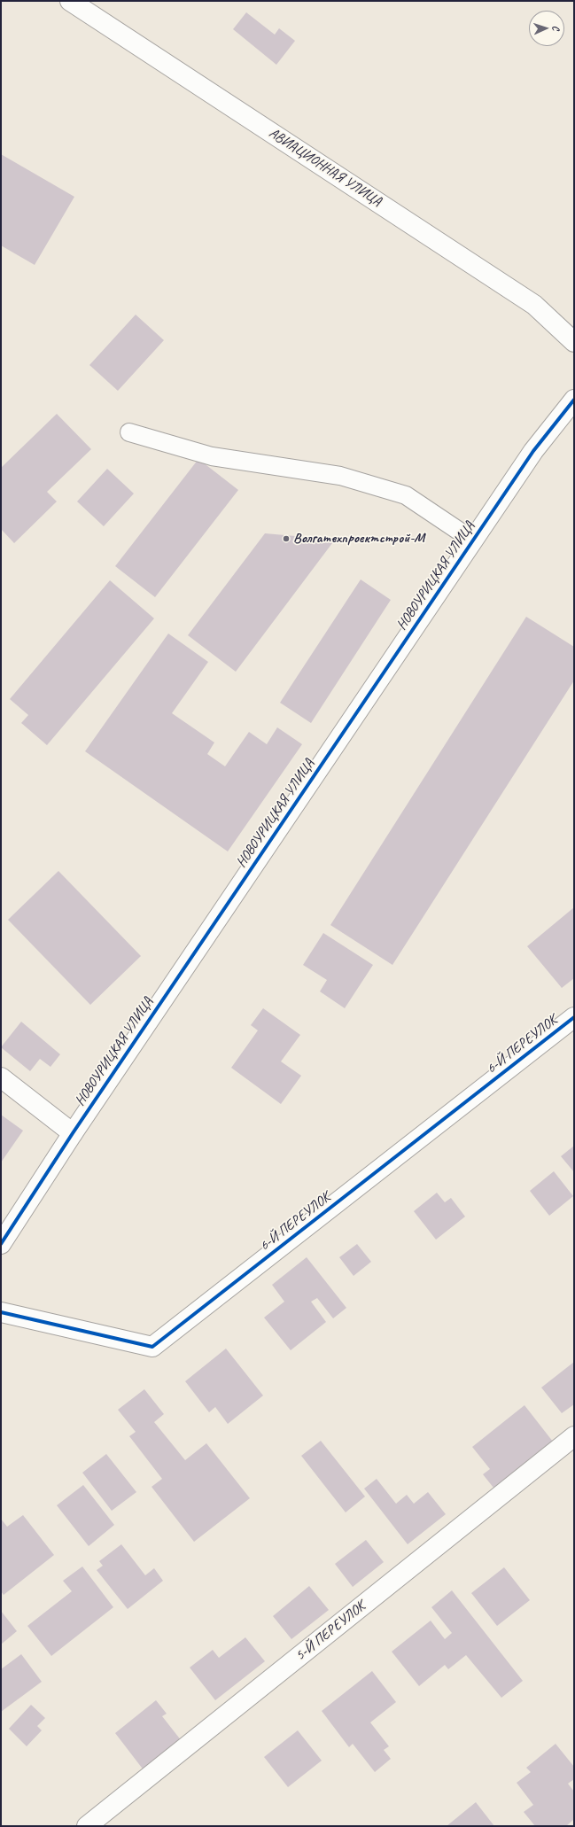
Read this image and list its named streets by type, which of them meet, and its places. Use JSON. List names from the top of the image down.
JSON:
{
  "streets": {
    "street": [
      "АВИАЦИОННАЯ УЛИЦА",
      "НОВОУРИЦКАЯ УЛИЦА",
      "6-Й ПЕРЕУЛОК",
      "5-Й ПЕРЕУЛОК"
    ]
  },
  "places": ["Волгатехпроектстрой-М"],
  "north": "right"
}
